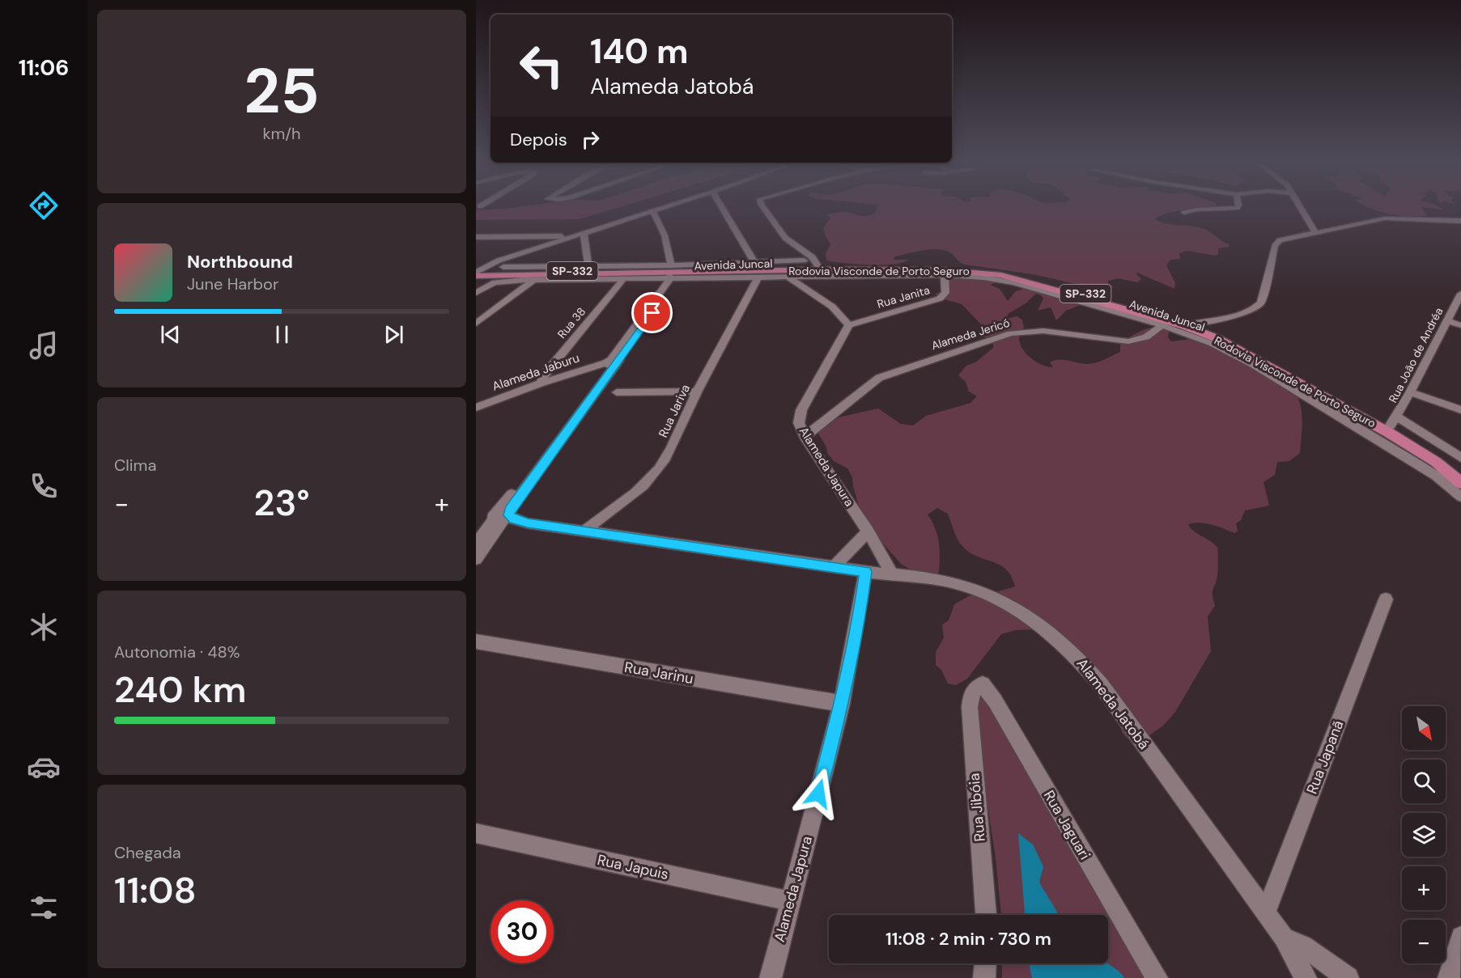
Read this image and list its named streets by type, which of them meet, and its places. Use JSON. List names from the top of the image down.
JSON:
{
  "streets": {
    "main road": ["SP-332", "Rodovia Visconde de Porto Seguro"],
    "street": [
      "Avenida Juncal",
      "Rua Janita",
      "Rua 38",
      "Alameda Jericó",
      "Rua João de Andréa",
      "Alameda Jaburu",
      "Rua Jariva",
      "Alameda Japura",
      "Rua Jarinu",
      "Alameda Jatobá",
      "Rua Japanã",
      "Rua Jibóia",
      "Rua Jaguari",
      "Rua Japuis"
    ]
  },
  "crossings": [
    ["Avenida Juncal", "SP-332"],
    ["Avenida Juncal", "Rodovia Visconde de Porto Seguro"],
    ["Avenida Juncal", "Rua Janita"],
    ["Avenida Juncal", "Rua 38"],
    ["Avenida Juncal", "Alameda Jericó"],
    ["Avenida Juncal", "Rua Jariva"],
    ["SP-332", "Rodovia Visconde de Porto Seguro"],
    ["Rodovia Visconde de Porto Seguro", "Rua João de Andréa"],
    ["Rua Janita", "Alameda Japura"],
    ["Rua 38", "Alameda Jaburu"],
    ["Alameda Jericó", "Alameda Japura"],
    ["Rua Jariva", "Alameda Jatobá"],
    ["Alameda Japura", "Rua Jarinu"],
    ["Alameda Japura", "Alameda Jatobá"],
    ["Alameda Japura", "Rua Japuis"],
    ["Alameda Jatobá", "Rua Japanã"],
    ["Rua Jibóia", "Rua Jaguari"]
  ],
  "north": "bottom right",
  "page": {
    "tabs": "11:06",
    "tile": [
      ["25", "km/h"],
      "Clima",
      ["Autonomia · 48%", "240 km"],
      ["Chegada", "11:08"]
    ],
    "turn": ["140 m", "Alameda Jatobá"],
    "then": "Depois",
    "song": ["Northbound", "June Harbor"],
    "heat": ["−", "23°", "+"],
    "map_buttons": ["+", "−"],
    "limit": "30",
    "trip": "11:08 · 2 min · 730 m"
  }
}
